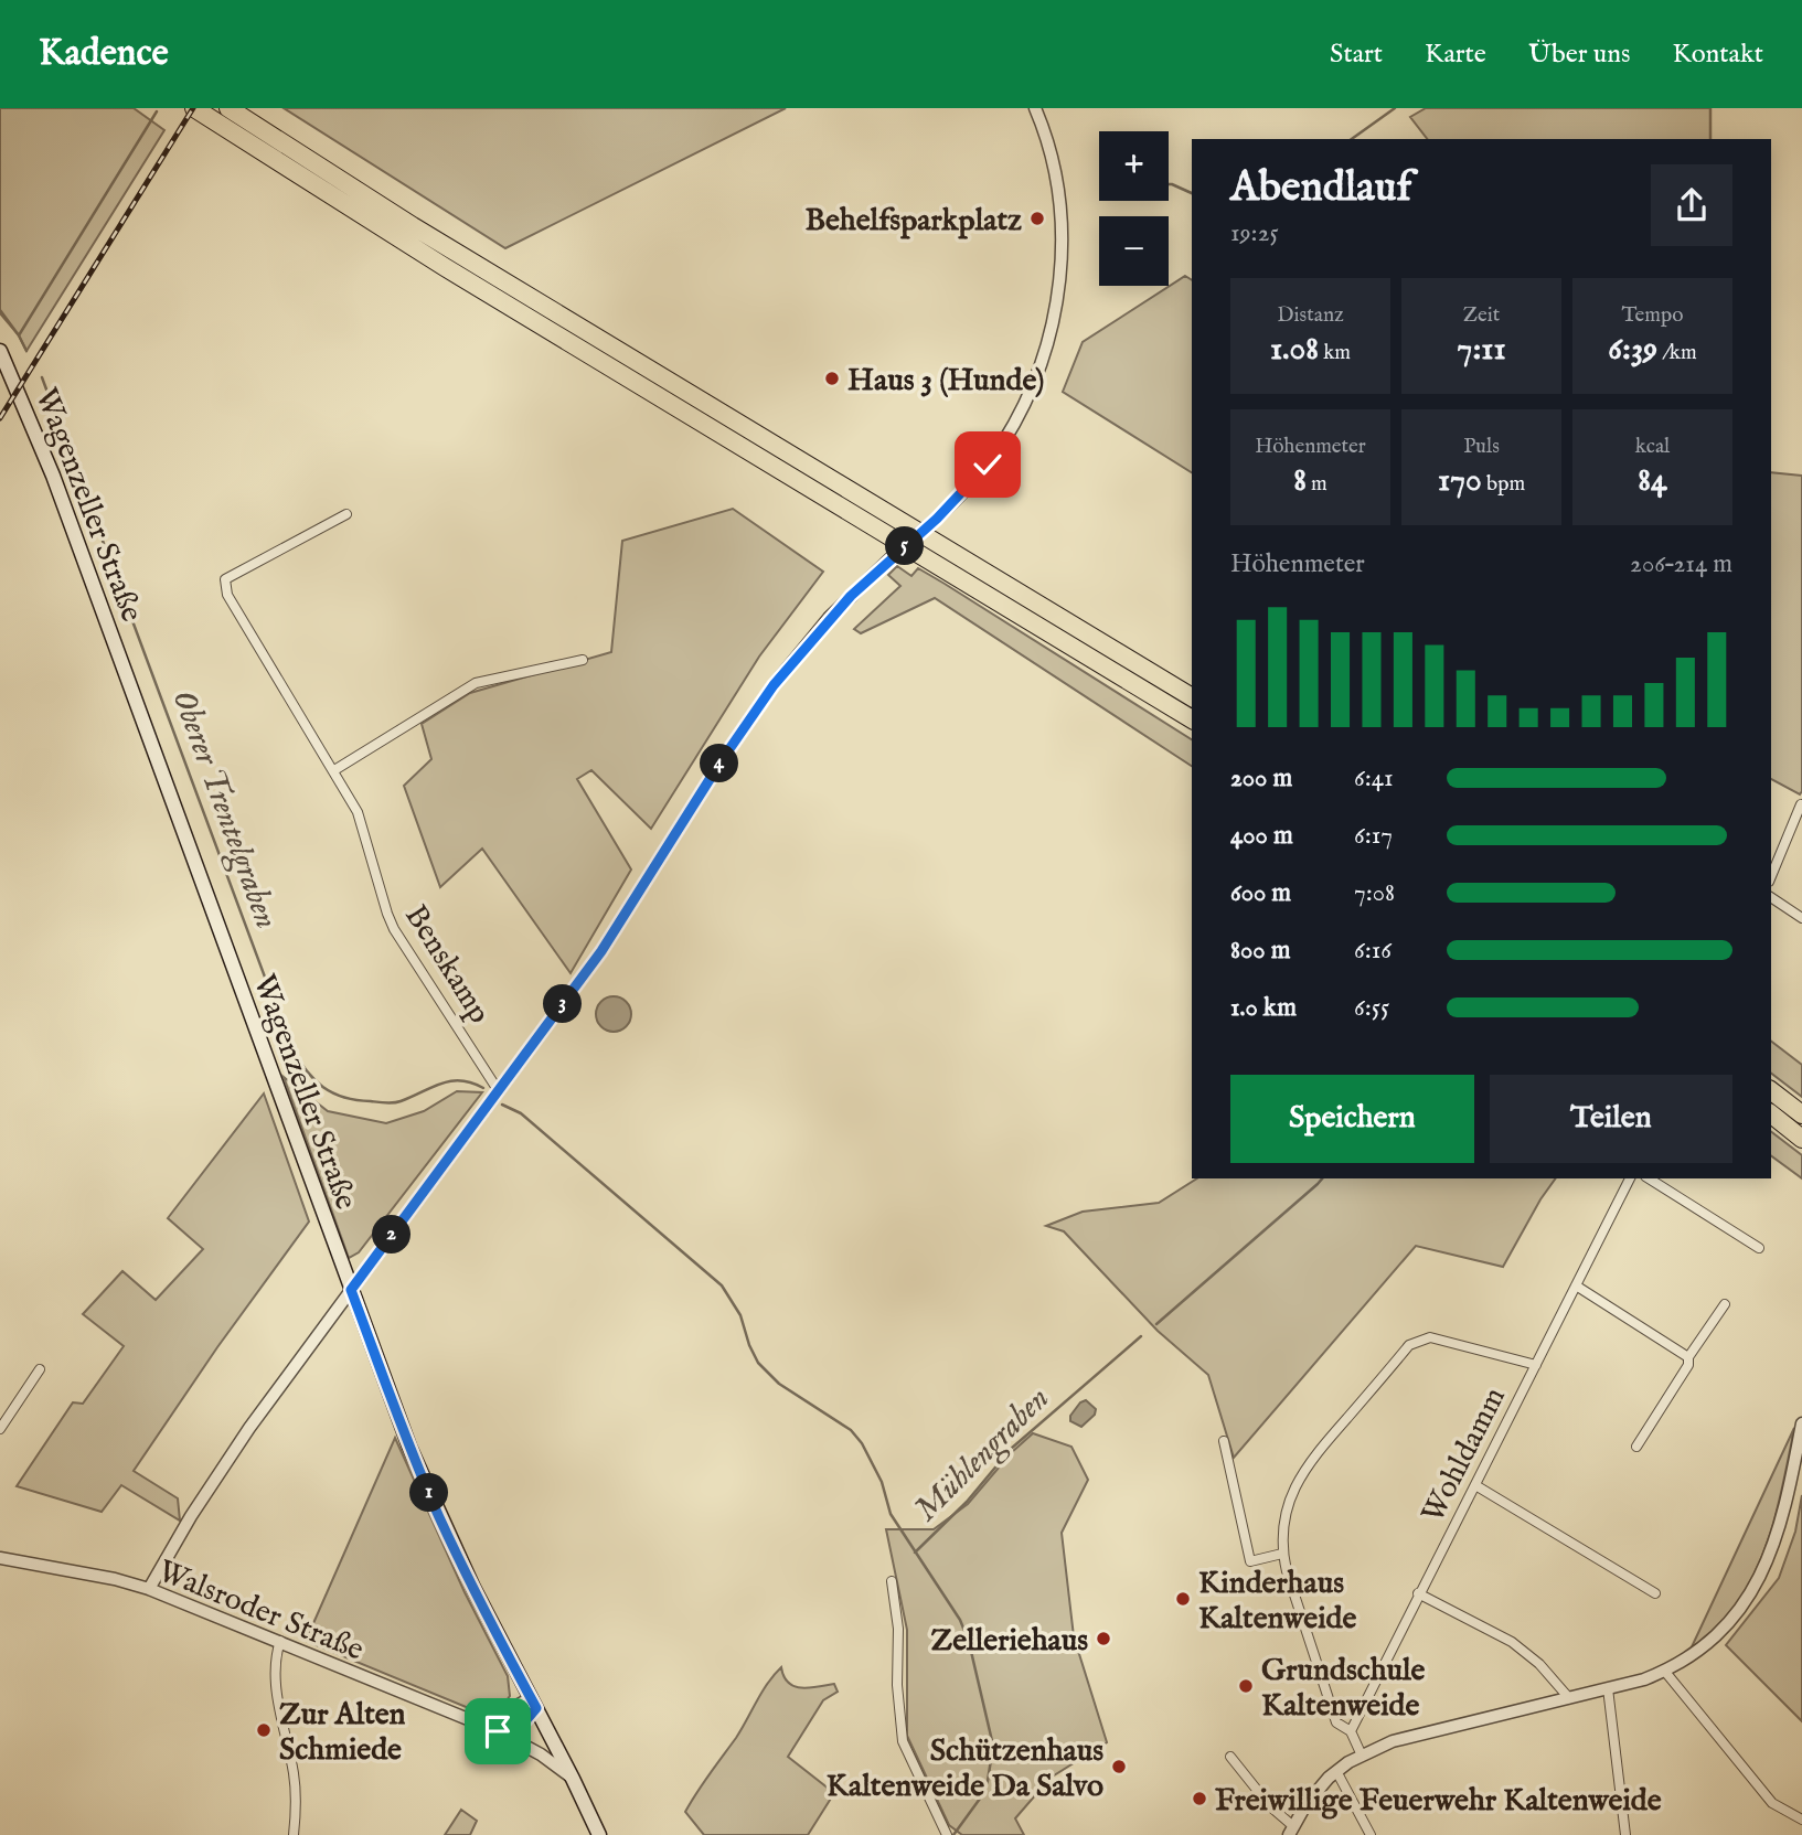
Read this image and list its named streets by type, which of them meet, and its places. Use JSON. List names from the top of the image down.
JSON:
{
  "streets": {
    "main road": ["Wagenzeller Straße"],
    "street": ["Benskamp", "Wohldamm", "Walsroder Straße"]
  },
  "crossings": [
    ["Wagenzeller Straße", "Walsroder Straße"]
  ],
  "water": ["Oberer Trentelgraben", "Mühlengraben"],
  "places": [
    "Behelfsparkplatz",
    "Haus 3 (Hunde)",
    "Kinderhaus Kaltenweide",
    "Zelleriehaus",
    "Grundschule Kaltenweide",
    "Zur Alten Schmiede",
    "Schützenhaus Kaltenweide Da Salvo",
    "Freiwillige Feuerwehr Kaltenweide"
  ],
  "page": {
    "header": "Kadence",
    "nav": [
      "Start",
      "Karte",
      "Über uns",
      "Kontakt"
    ],
    "map_buttons": ["+", "−"],
    "heading": ["Abendlauf", "19:25"],
    "stats": [
      ["Distanz", "1.08 km"],
      ["Zeit", "7:11"],
      ["Tempo", "6:39 /km"],
      ["Höhenmeter", "8 m"],
      ["Puls", "170 bpm"],
      ["kcal", "84"]
    ],
    "pins": [
      "5",
      "4",
      "3",
      "2",
      "1"
    ],
    "chart": ["Höhenmeter", "206–214 m"],
    "list": [
      {
        "name": "200 m",
        "note": "6:41"
      },
      {
        "name": "400 m",
        "note": "6:17"
      },
      {
        "name": "600 m",
        "note": "7:08"
      },
      {
        "name": "800 m",
        "note": "6:16"
      },
      {
        "name": "1.0 km",
        "note": "6:55"
      }
    ],
    "buttons": ["Speichern", "Teilen"]
  }
}
